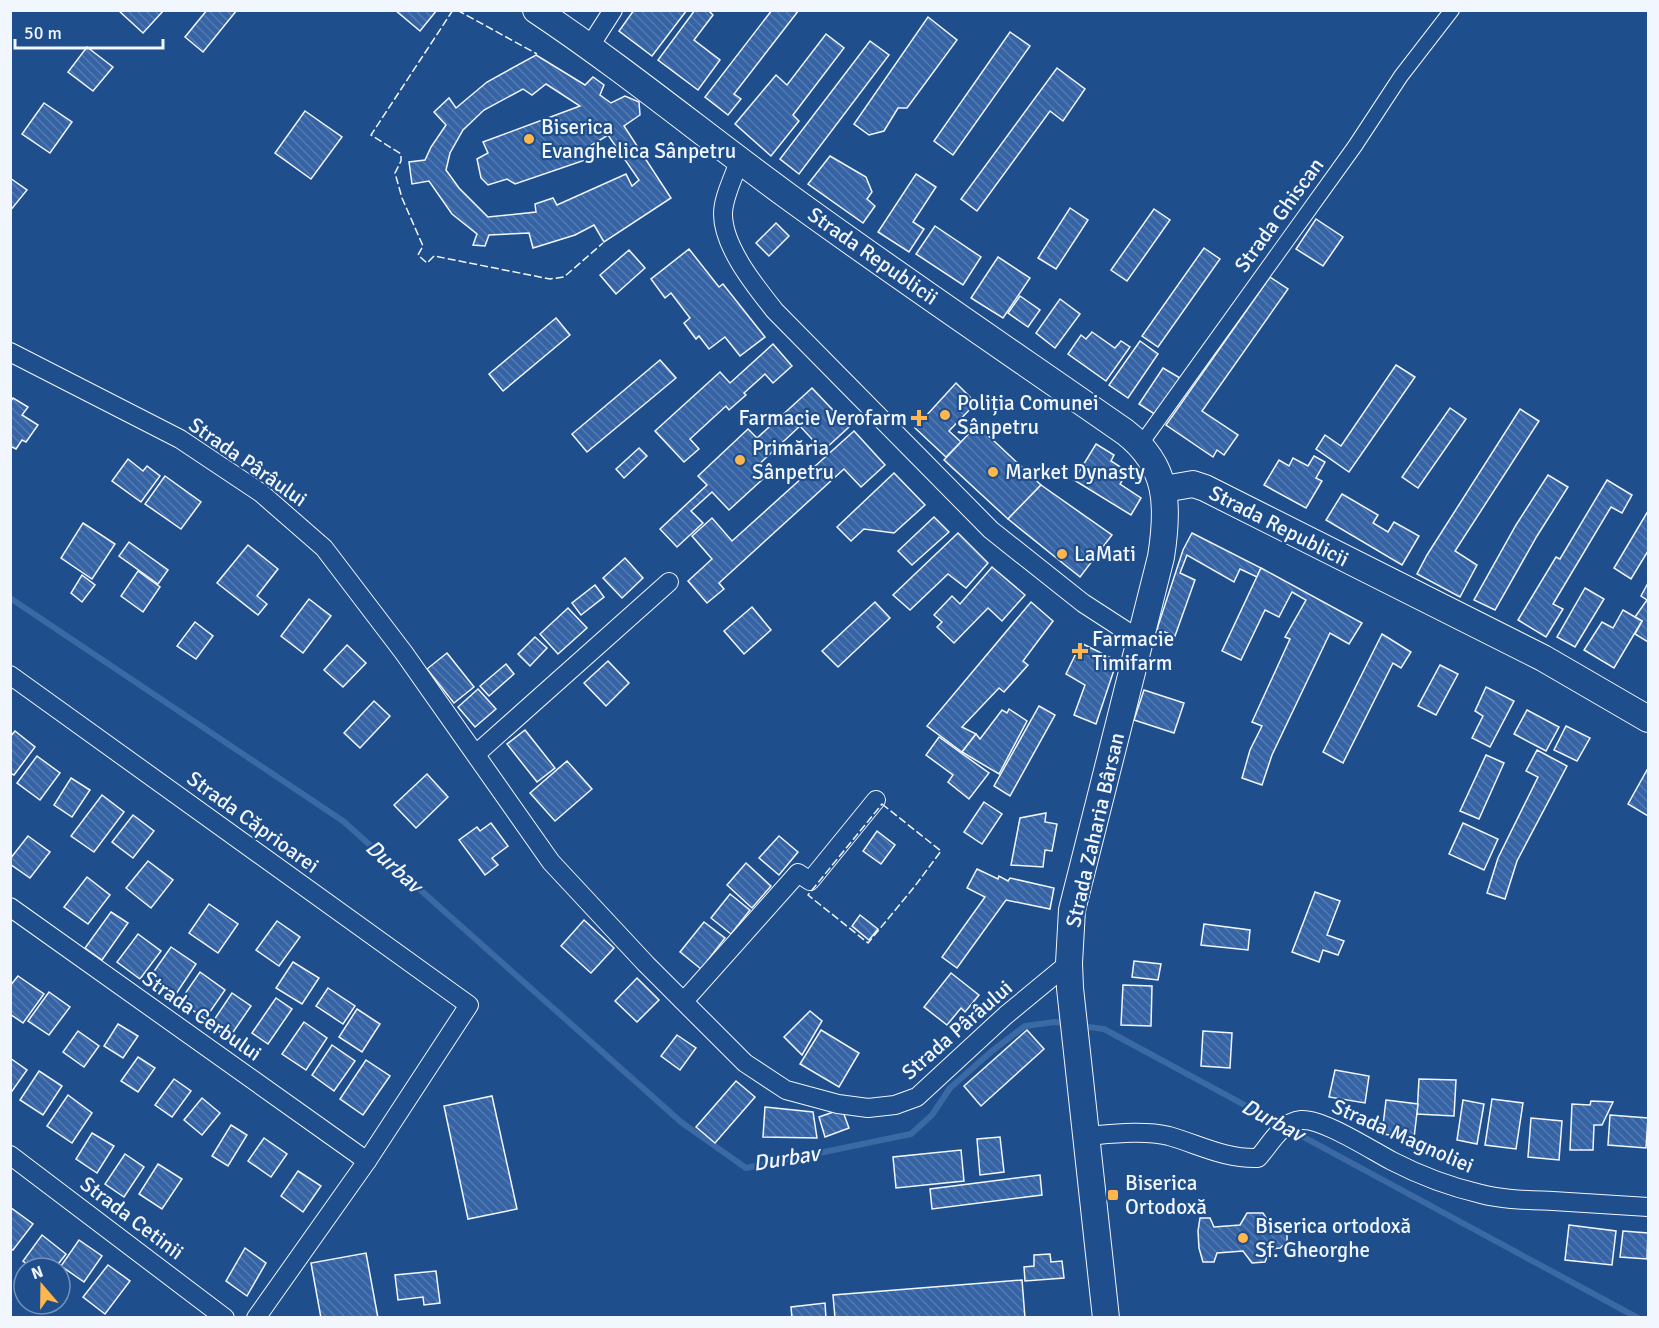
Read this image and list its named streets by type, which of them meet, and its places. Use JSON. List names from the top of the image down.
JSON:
{
  "streets": {
    "main road": ["Strada Republicii", "Strada Zaharia Bârsan"],
    "street": [
      "Strada Ghiscan",
      "Strada Pârâului",
      "Strada Căprioarei",
      "Strada Cerbului",
      "Strada Magnoliei",
      "Strada Cetinii"
    ]
  },
  "crossings": [
    ["Strada Ghiscan", "Strada Republicii"],
    ["Strada Republicii", "Strada Zaharia Bârsan"],
    ["Strada Pârâului", "Strada Zaharia Bârsan"],
    ["Strada Căprioarei", "Strada Cerbului"],
    ["Strada Zaharia Bârsan", "Strada Magnoliei"]
  ],
  "water": ["Durbav"],
  "places": {
    "other": [
      "Biserica Evanghelica Sânpetru",
      "Poliția Comunei Sânpetru",
      "Primăria Sânpetru",
      "Market Dynasty",
      "LaMati",
      "Biserica ortodoxă Sf. Gheorghe"
    ],
    "health": ["Farmacie Verofarm", "Farmacie Timifarm"],
    "transit": ["Biserica Ortodoxă"]
  },
  "scale_bar": "50 m",
  "north": "top"
}
